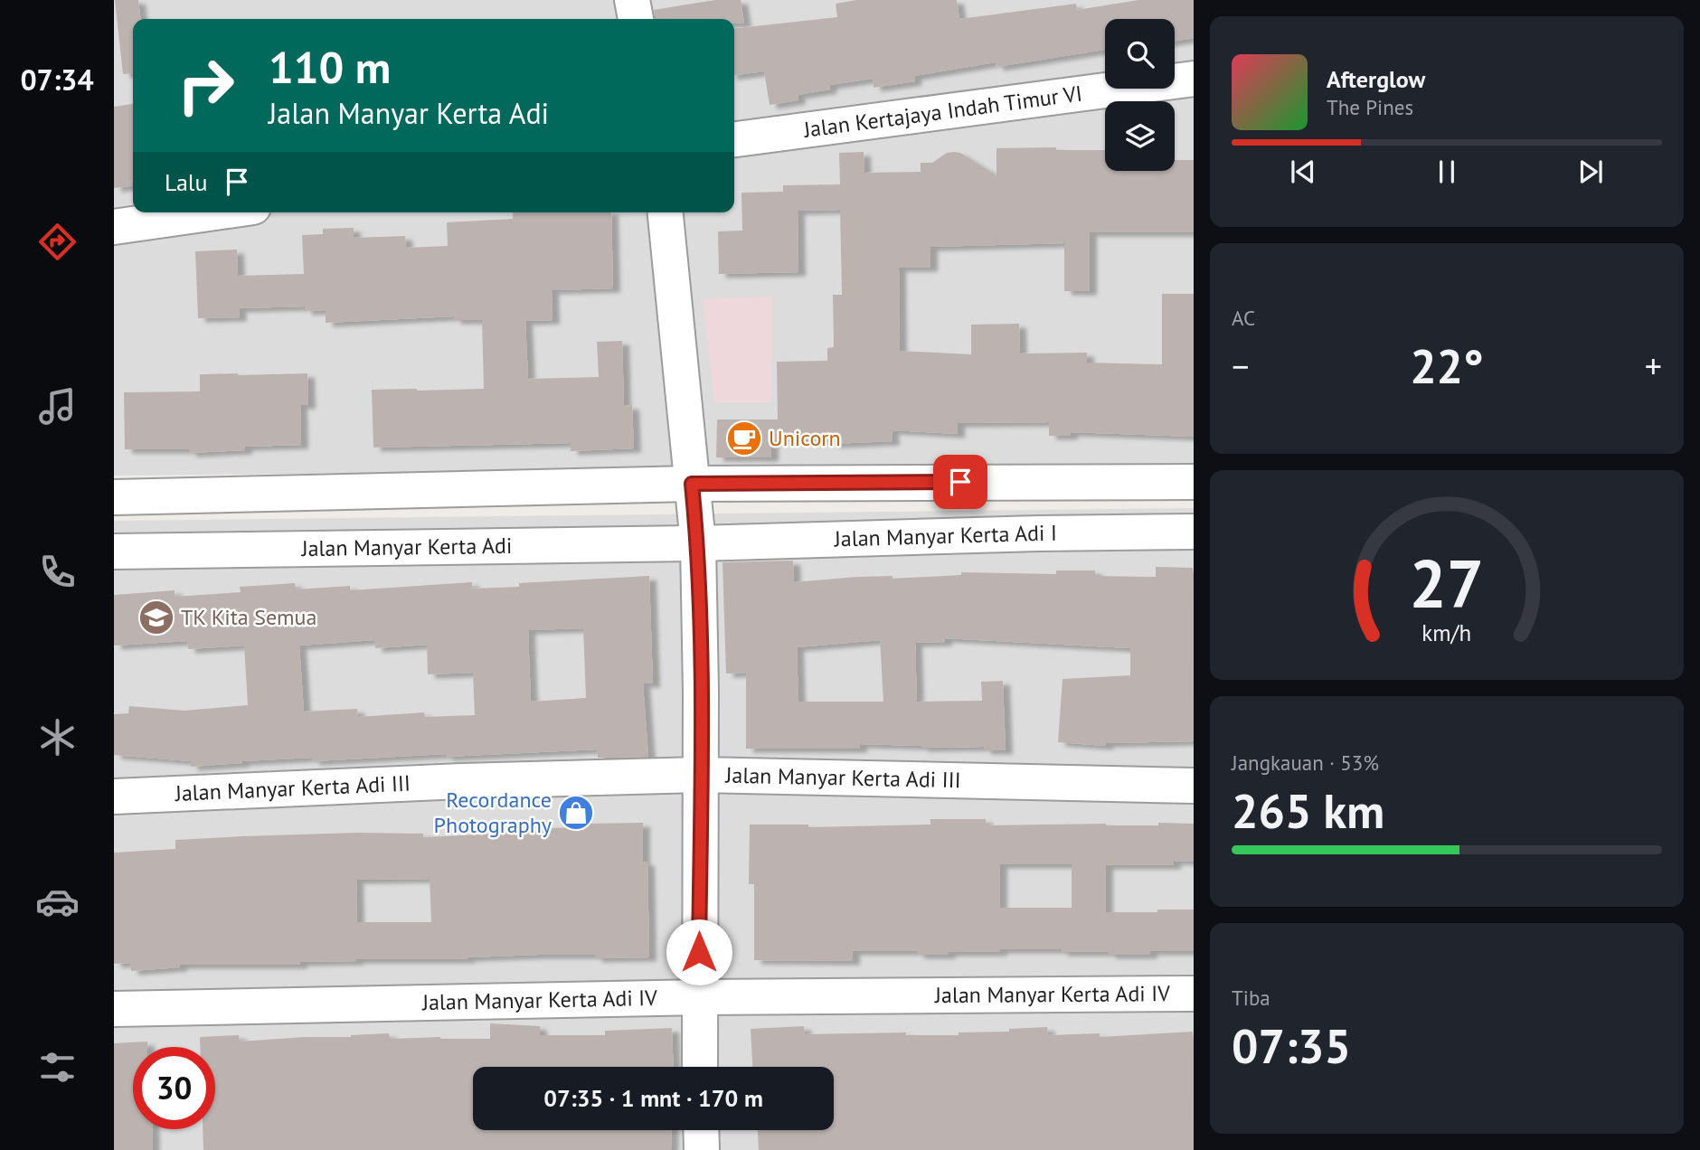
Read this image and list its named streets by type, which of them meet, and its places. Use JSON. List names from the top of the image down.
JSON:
{
  "streets": {
    "street": [
      "Jalan Kertajaya Indah Timur VI",
      "Jalan Manyar Kerta Adi I",
      "Jalan Manyar Kerta Adi",
      "Jalan Manyar Kerta Adi III",
      "Jalan Manyar Kerta Adi IV"
    ]
  },
  "crossings": [
    ["Jalan Manyar Kerta Adi I", "Jalan Manyar Kerta Adi"]
  ],
  "places": {
    "cafe": ["Unicorn"],
    "school or university": ["TK Kita Semua"],
    "shop": ["Recordance Photography"]
  },
  "page": {
    "tabs": "07:34",
    "turn": ["110 m", "Jalan Manyar Kerta Adi"],
    "song": ["Afterglow", "The Pines"],
    "then": "Lalu",
    "tile": [
      "AC",
      ["Jangkauan · 53%", "265 km"],
      ["Tiba", "07:35"]
    ],
    "heat": ["−", "22°", "+"],
    "limit": "30",
    "trip": "07:35 · 1 mnt · 170 m",
    "gauge": ["27", "km/h"]
  }
}
